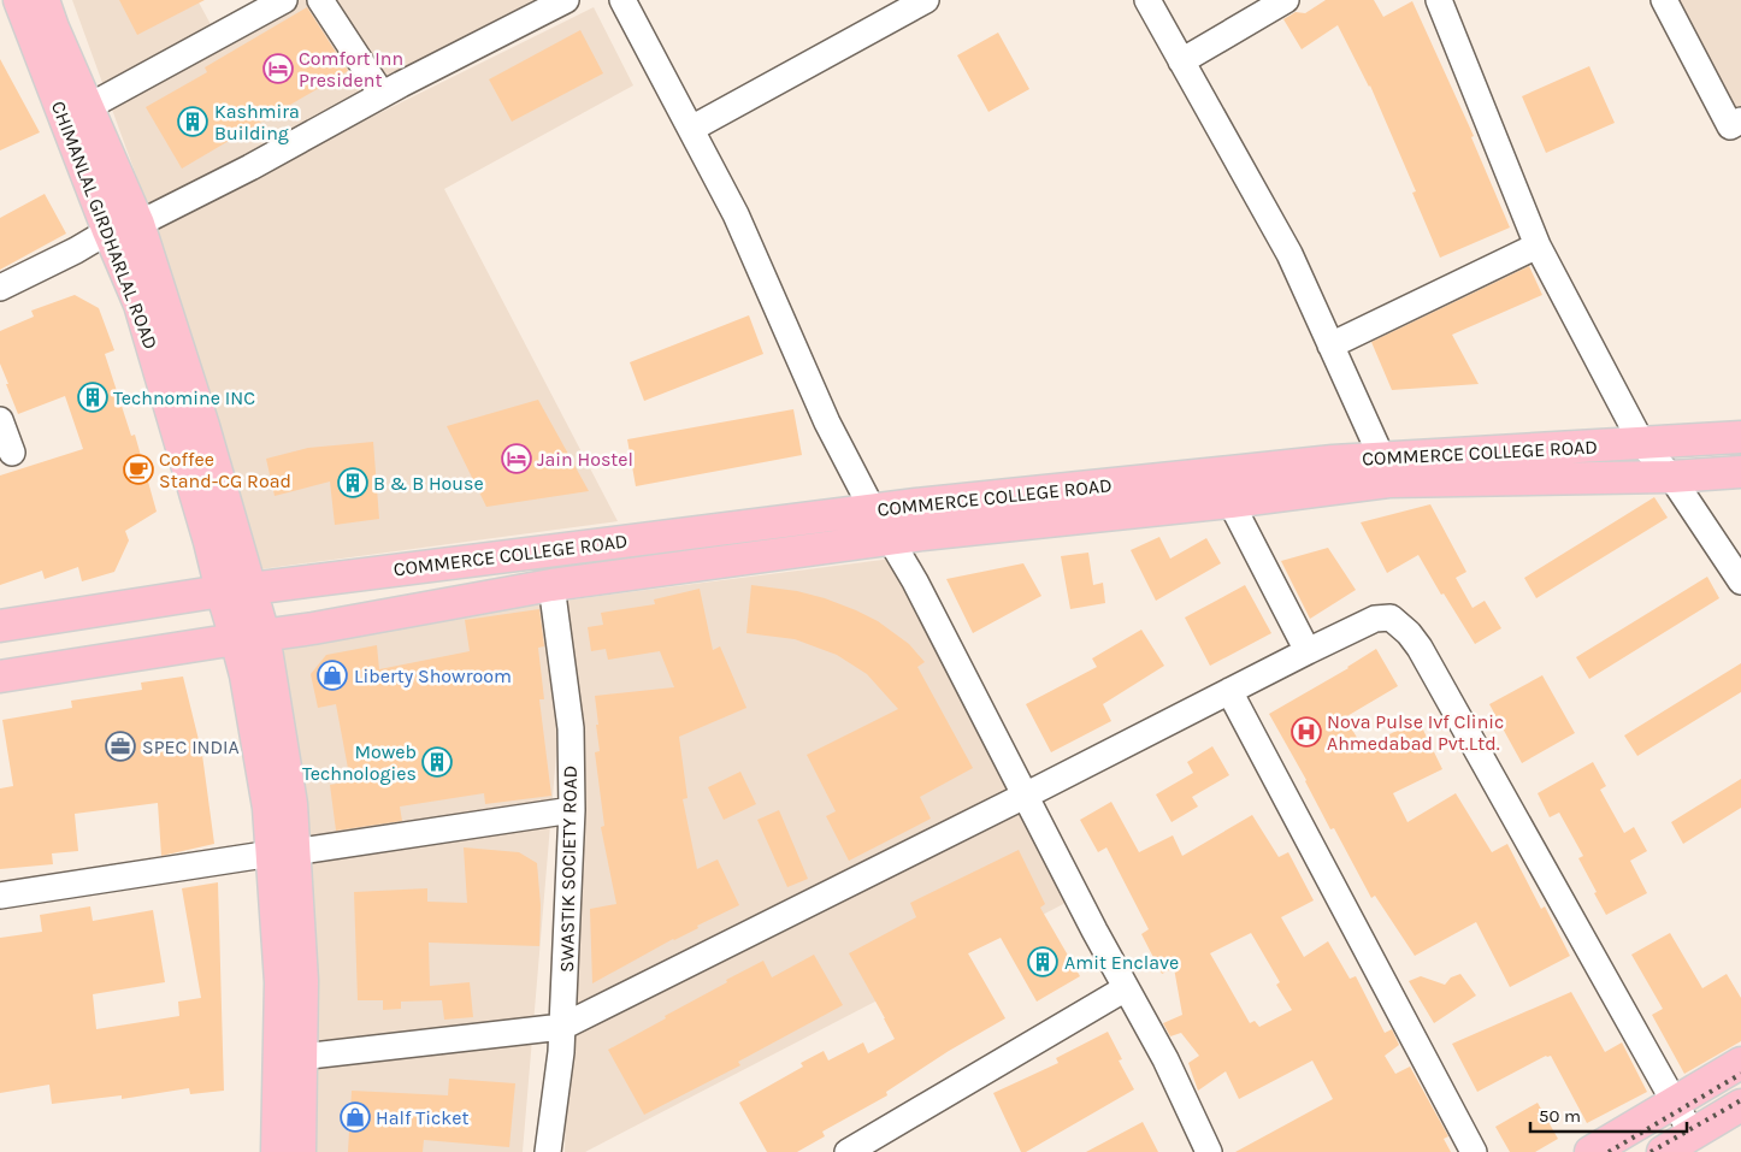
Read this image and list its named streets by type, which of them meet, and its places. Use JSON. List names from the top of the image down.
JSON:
{
  "streets": {
    "main road": ["CHIMANLAL GIRDHARLAL ROAD", "COMMERCE COLLEGE ROAD"],
    "street": ["SWASTIK SOCIETY ROAD"]
  },
  "crossings": [
    ["CHIMANLAL GIRDHARLAL ROAD", "COMMERCE COLLEGE ROAD"],
    ["COMMERCE COLLEGE ROAD", "SWASTIK SOCIETY ROAD"]
  ],
  "places": {
    "hotel": ["Comfort Inn President", "Jain Hostel"],
    "building": [
      "Kashmira Building",
      "Technomine INC",
      "B & B House",
      "Moweb Technologies",
      "Amit Enclave"
    ],
    "cafe": ["Coffee Stand-CG Road"],
    "shop": ["Liberty Showroom", "Half Ticket"],
    "hospital": ["Nova Pulse Ivf Clinic Ahmedabad Pvt.Ltd."],
    "office": ["SPEC INDIA"]
  },
  "scale_bar": "50 m"
}
